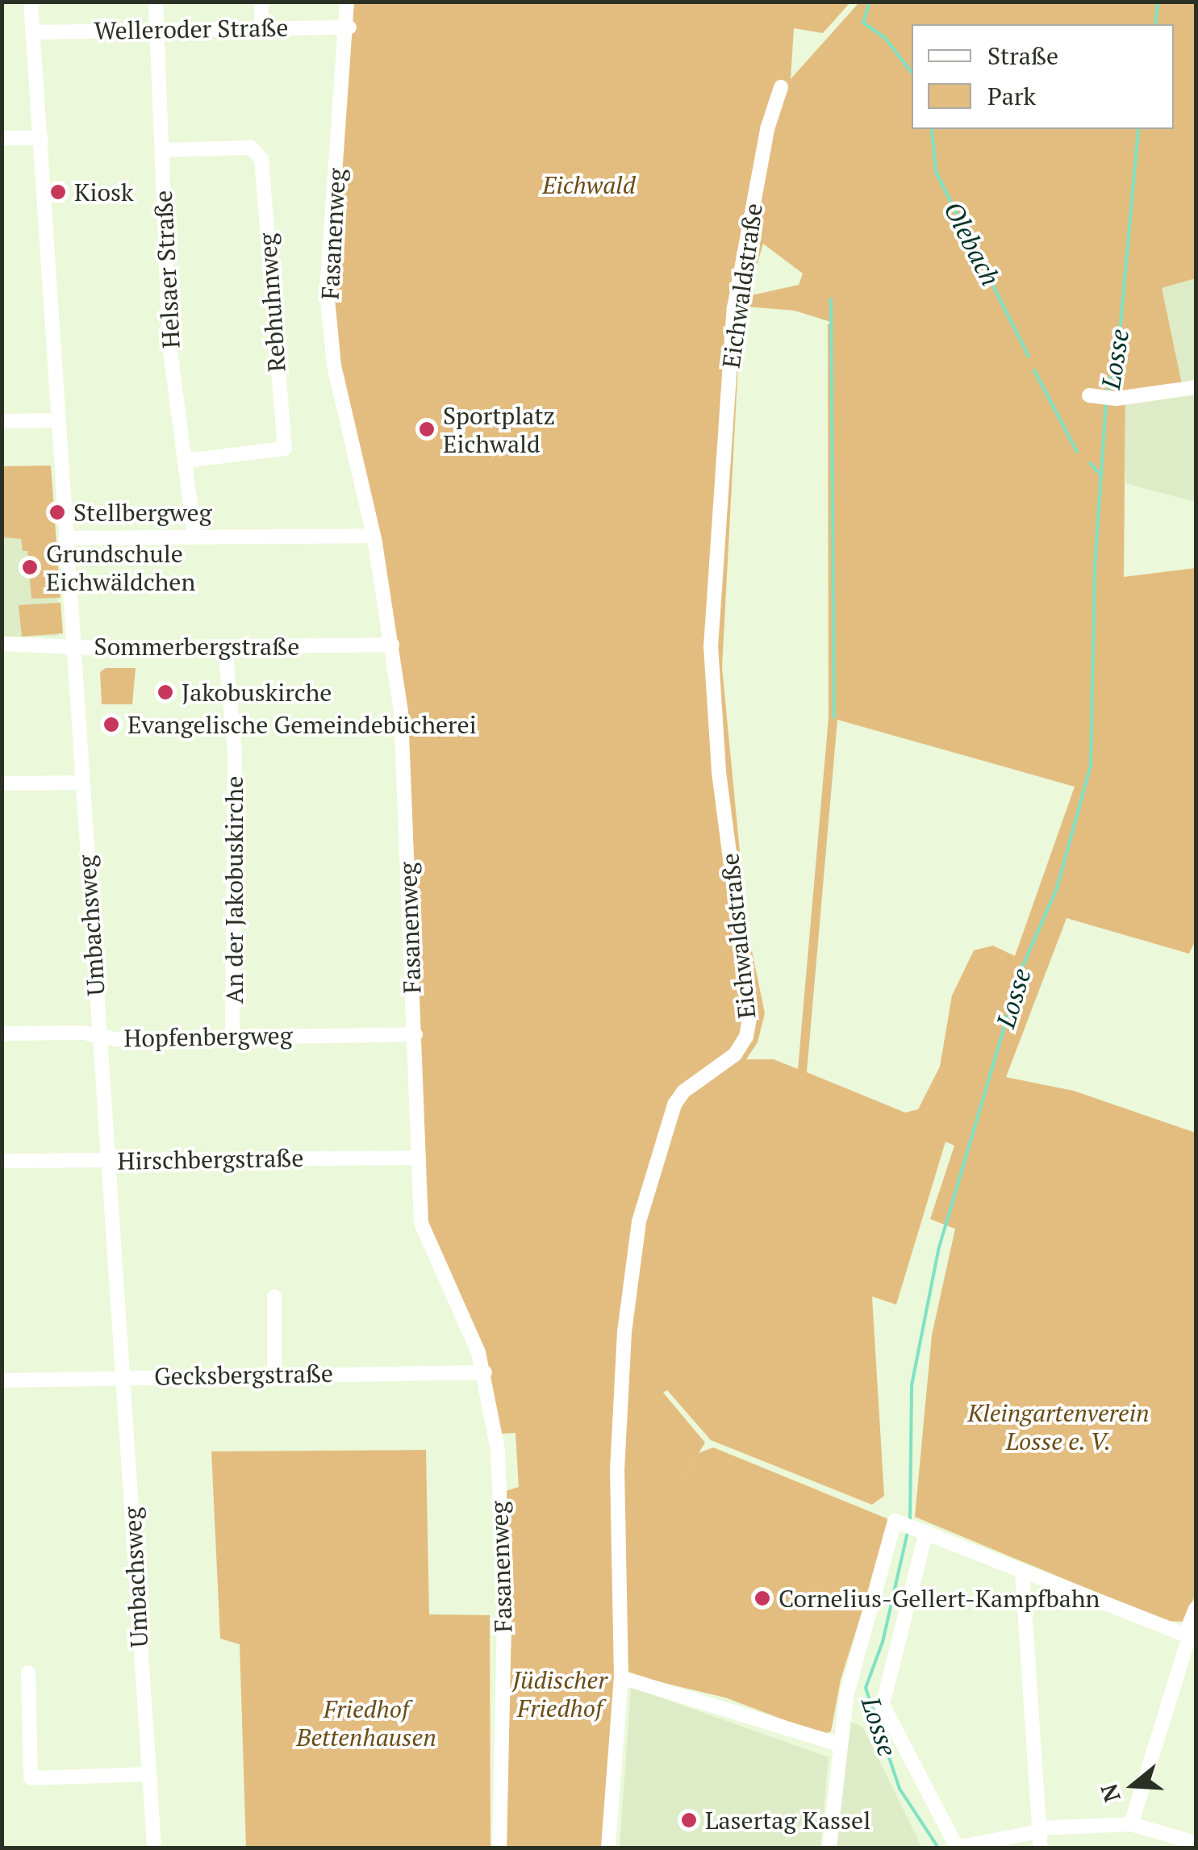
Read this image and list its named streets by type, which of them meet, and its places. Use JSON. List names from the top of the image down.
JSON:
{
  "streets": {
    "street": [
      "Welleroder Straße",
      "Fasanenweg",
      "Helsaer Straße",
      "Eichwaldstraße",
      "Rebhuhnweg",
      "Sommerbergstraße",
      "An der Jakobuskirche",
      "Umbachsweg",
      "Hopfenbergweg",
      "Hirschbergstraße",
      "Gecksbergstraße"
    ]
  },
  "crossings": [
    ["Welleroder Straße", "Fasanenweg"],
    ["Welleroder Straße", "Helsaer Straße"],
    ["Welleroder Straße", "Umbachsweg"],
    ["Fasanenweg", "Sommerbergstraße"],
    ["Fasanenweg", "Hopfenbergweg"],
    ["Fasanenweg", "Hirschbergstraße"],
    ["Fasanenweg", "Gecksbergstraße"],
    ["Helsaer Straße", "Rebhuhnweg"],
    ["Sommerbergstraße", "An der Jakobuskirche"],
    ["Sommerbergstraße", "Umbachsweg"],
    ["An der Jakobuskirche", "Hopfenbergweg"],
    ["Umbachsweg", "Hopfenbergweg"],
    ["Umbachsweg", "Hirschbergstraße"],
    ["Umbachsweg", "Gecksbergstraße"]
  ],
  "water": ["Olebach", "Losse"],
  "parks": [
    "Eichwald",
    "Kleingartenverein Losse e. V.",
    "Jüdischer Friedhof",
    "Friedhof Bettenhausen"
  ],
  "places": [
    "Kiosk",
    "Sportplatz Eichwald",
    "Stellbergweg",
    "Grundschule Eichwäldchen",
    "Jakobuskirche",
    "Evangelische Gemeindebücherei",
    "Cornelius-Gellert-Kampfbahn",
    "Lasertag Kassel"
  ],
  "legend": ["Straße", "Park"],
  "north": "left"
}
